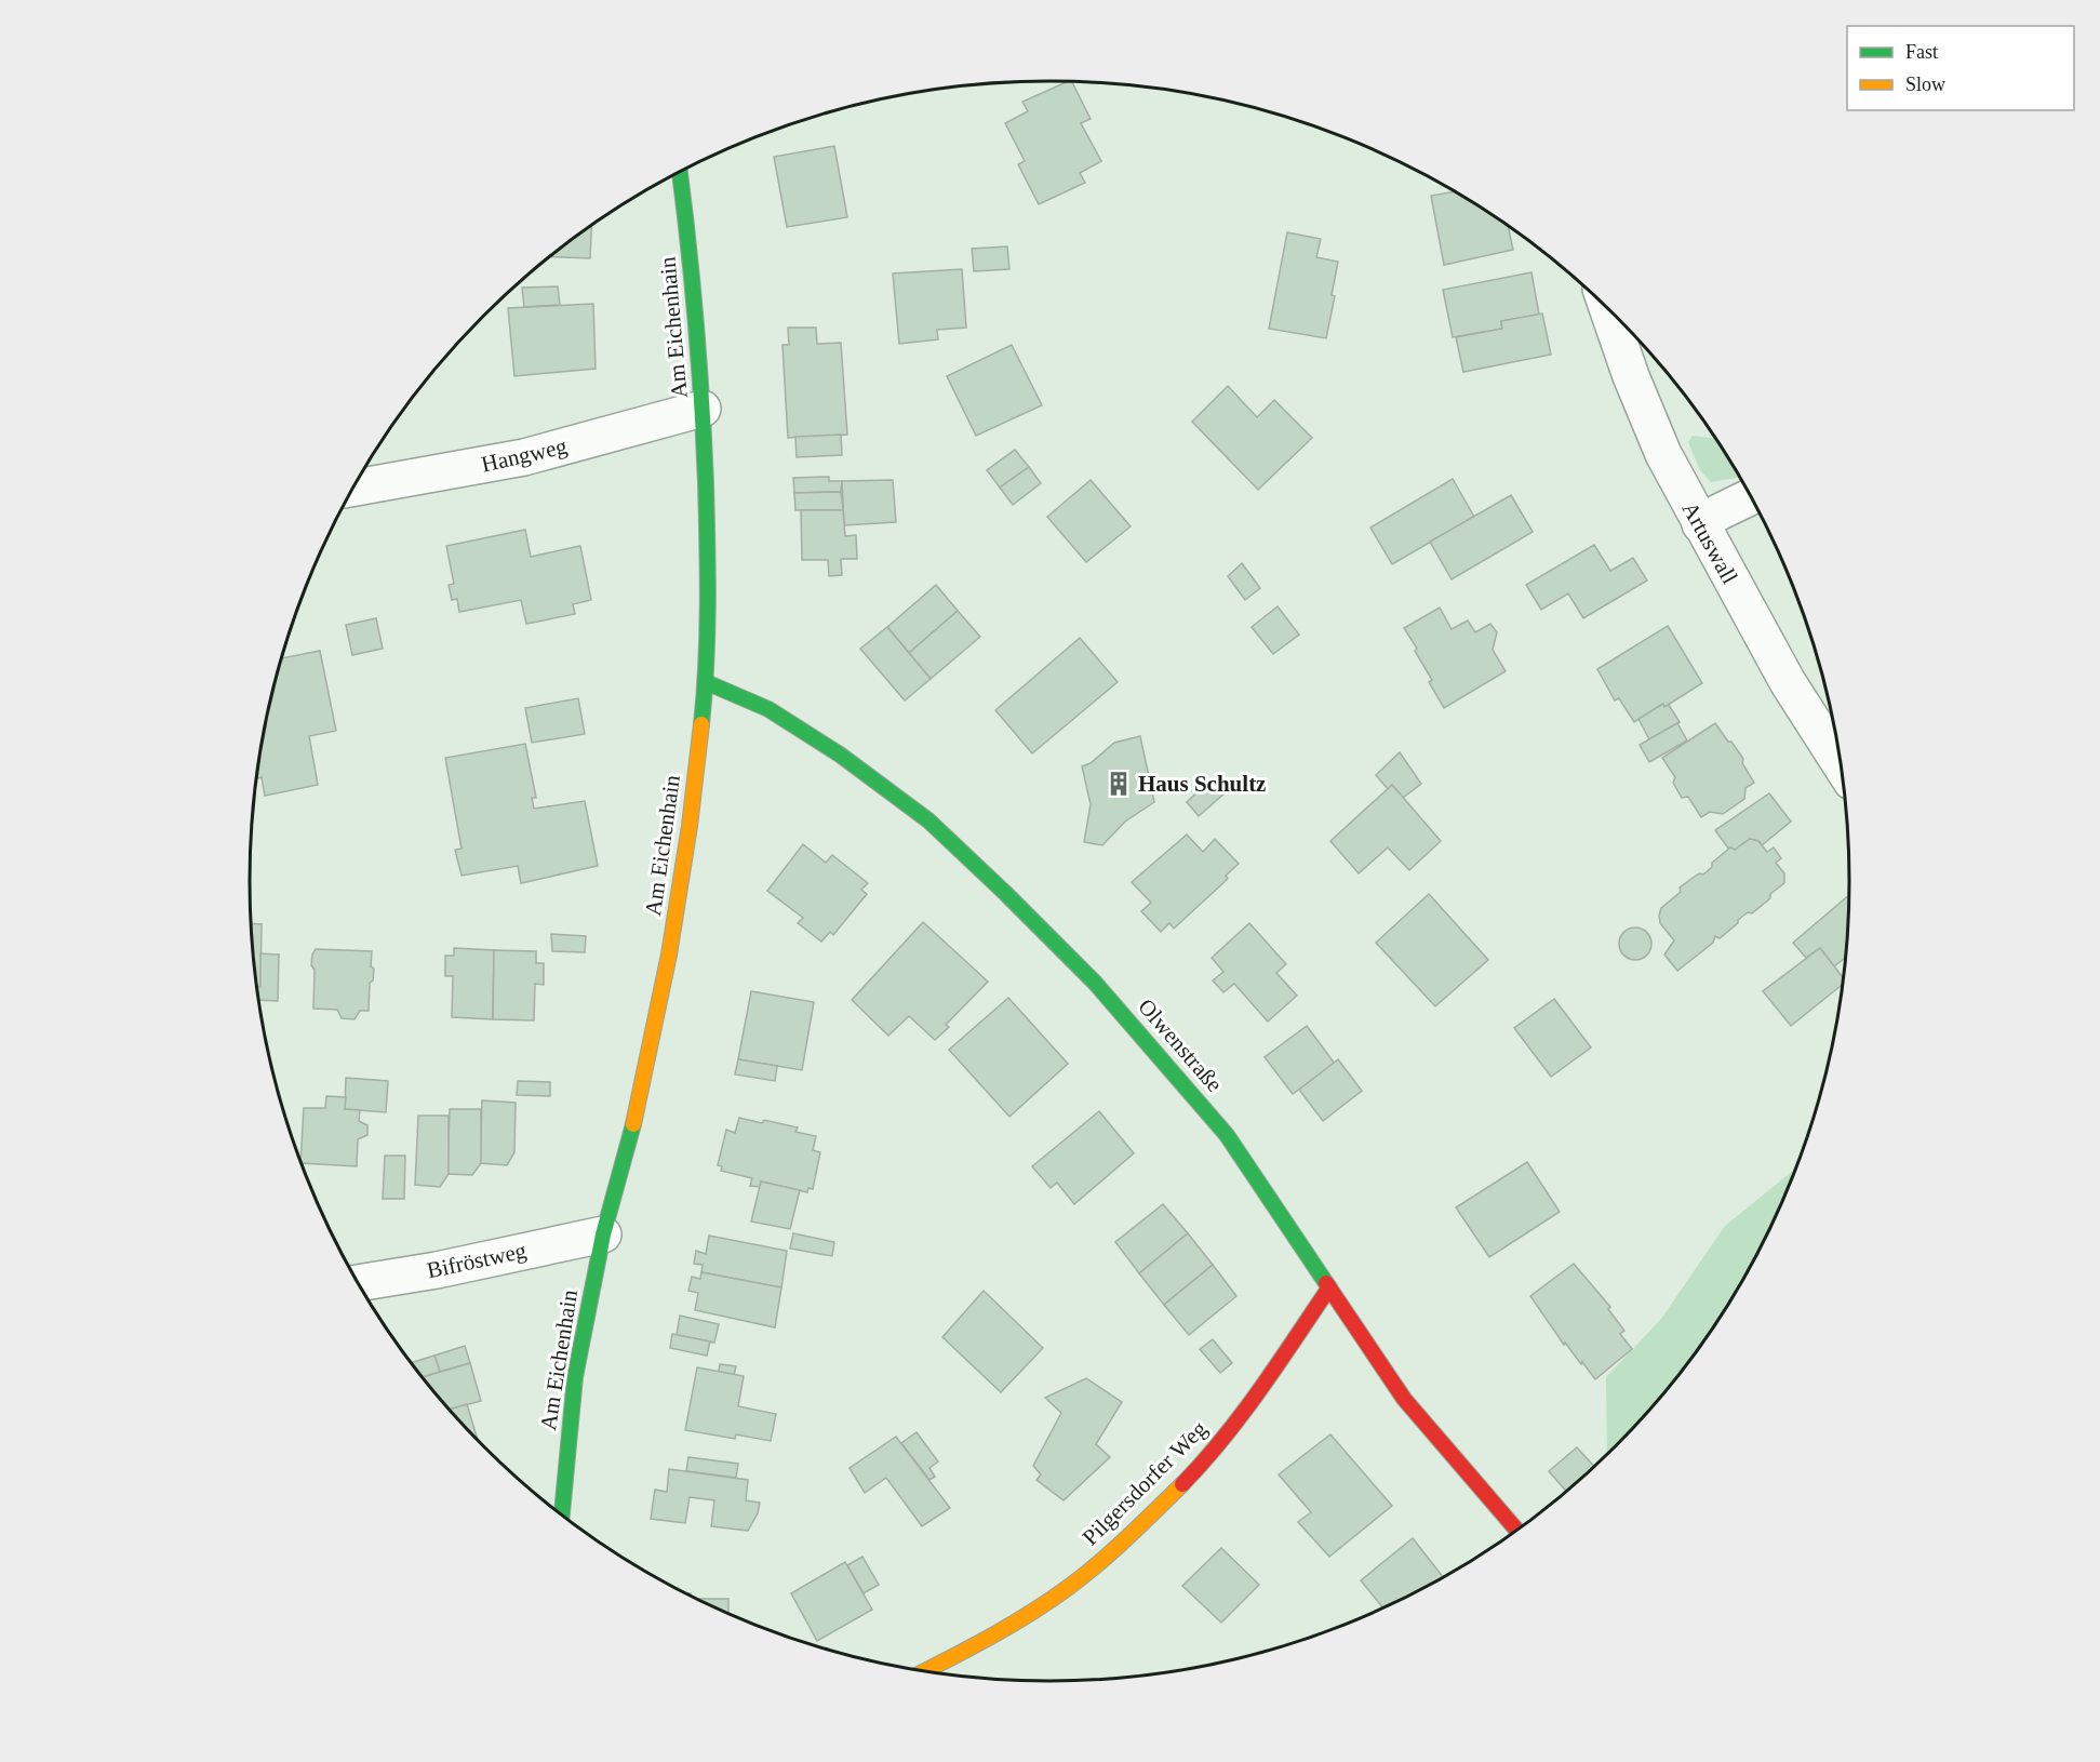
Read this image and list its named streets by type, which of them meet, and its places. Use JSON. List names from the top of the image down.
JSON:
{
  "streets": {
    "street": [
      "Am Eichenhain",
      "Hangweg",
      "Artuswall",
      "Olwenstraße",
      "Bifröstweg",
      "Pilgersdorfer Weg"
    ]
  },
  "crossings": [
    ["Am Eichenhain", "Hangweg"],
    ["Am Eichenhain", "Olwenstraße"],
    ["Am Eichenhain", "Bifröstweg"],
    ["Olwenstraße", "Pilgersdorfer Weg"]
  ],
  "places": {
    "building": ["Haus Schultz"]
  },
  "legend": ["Fast", "Slow"]
}
